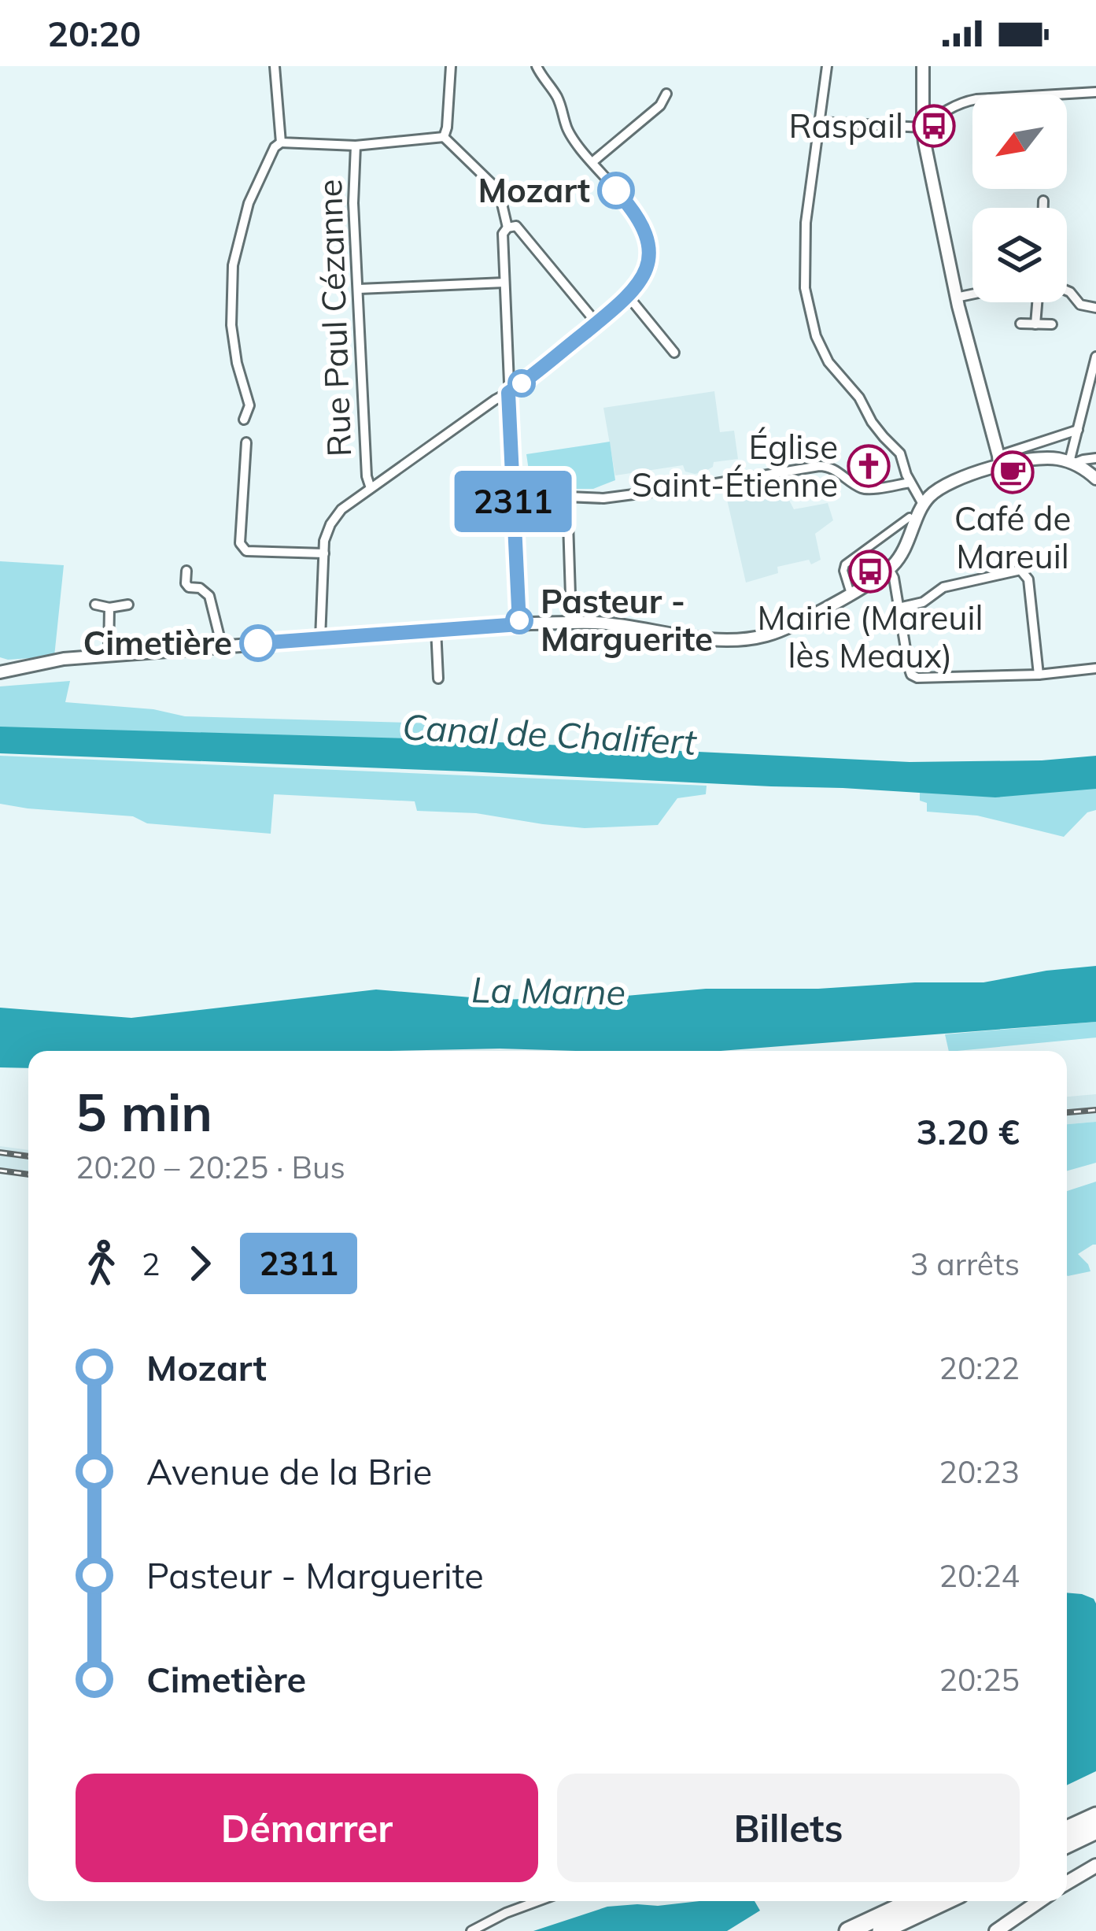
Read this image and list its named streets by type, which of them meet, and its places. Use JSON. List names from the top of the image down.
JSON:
{
  "streets": {
    "street": ["Rue Paul Cézanne"]
  },
  "water": ["Canal de Chalifert", "La Marne"],
  "places": {
    "bus stop": ["Raspail", "Mairie (Mareuil lès Meaux)"],
    "other": ["Mozart", "Pasteur - Marguerite", "Cimetière"],
    "church": ["Église Saint-Étienne"],
    "cafe": ["Café de Mareuil"]
  },
  "lines": ["bus line 2311"],
  "north": "bottom left",
  "page": {
    "status": "20:20",
    "on_map": "2311",
    "heading": ["5 min", "20:20 – 20:25 · Bus", "3.20 €"],
    "legs": ["2", "2311", "3 arrêts"],
    "list": [
      {
        "name": "Mozart",
        "value": "20:22"
      },
      {
        "name": "Avenue de la Brie",
        "value": "20:23"
      },
      {
        "name": "Pasteur - Marguerite",
        "value": "20:24"
      },
      {
        "name": "Cimetière",
        "value": "20:25"
      }
    ],
    "buttons": ["Démarrer", "Billets"]
  }
}
